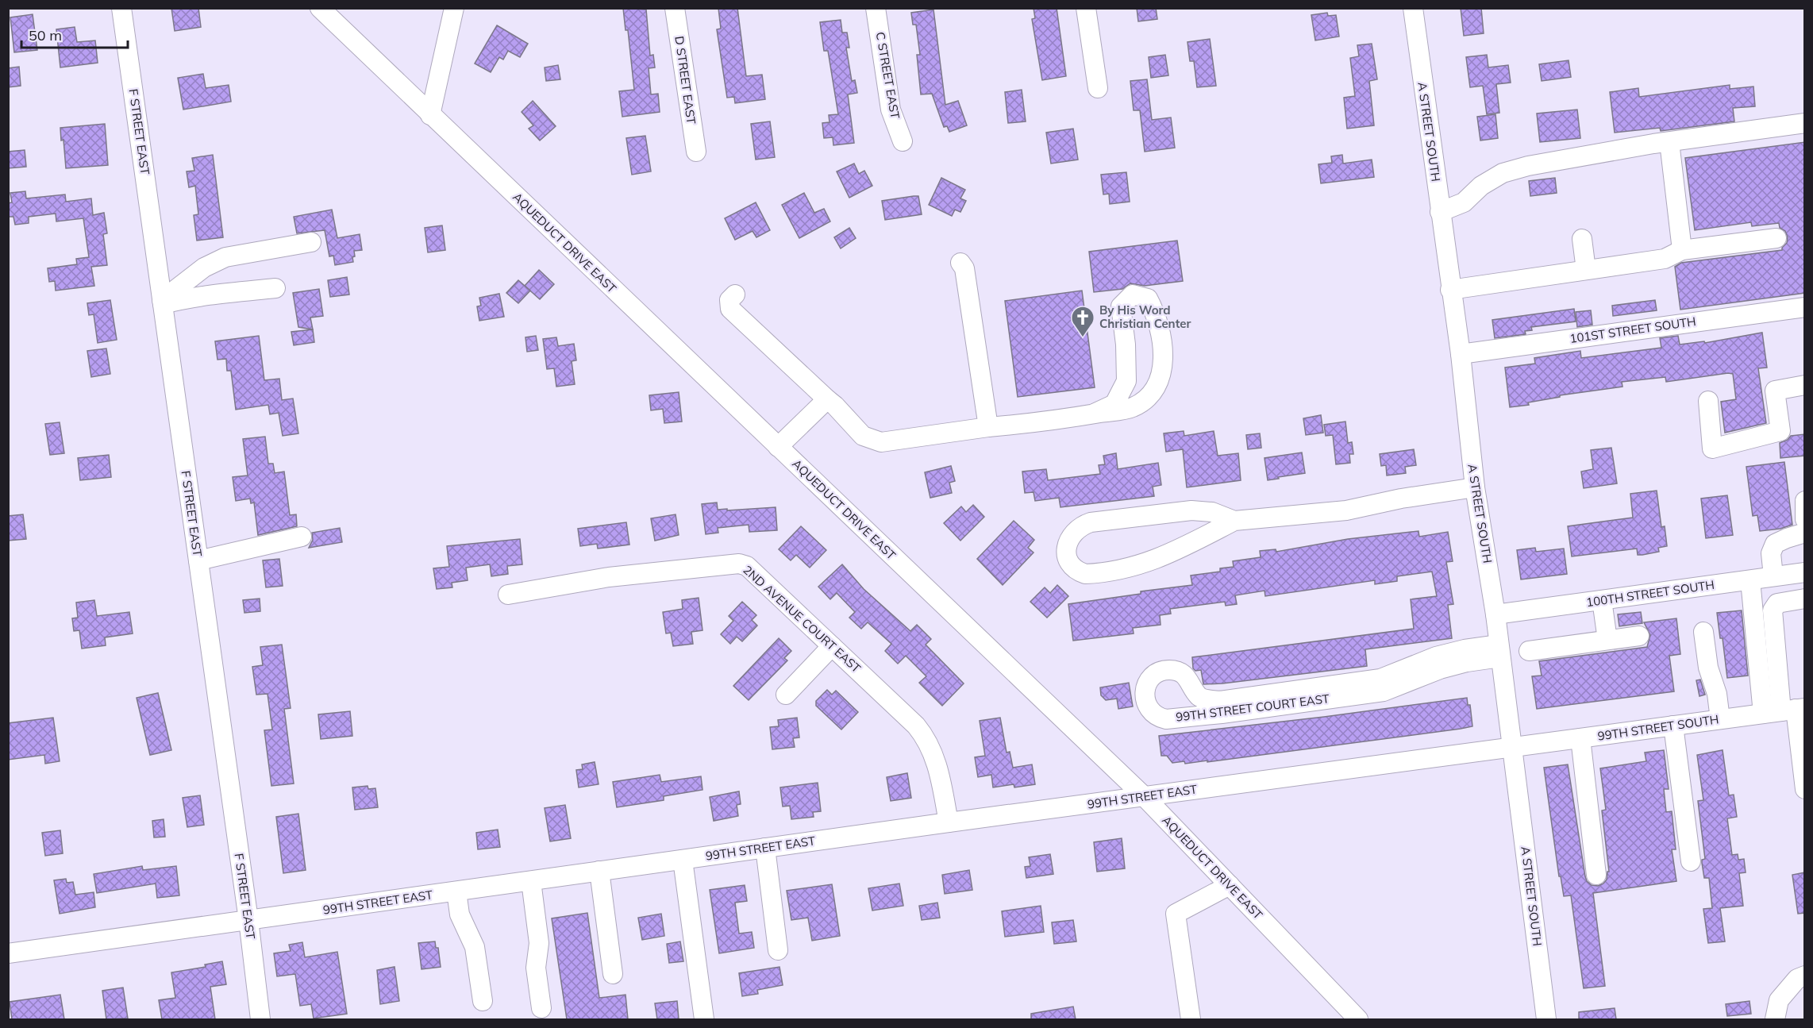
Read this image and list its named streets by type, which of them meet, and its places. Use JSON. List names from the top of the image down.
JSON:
{
  "streets": {
    "street": [
      "C STREET EAST",
      "D STREET EAST",
      "F STREET EAST",
      "A STREET SOUTH",
      "AQUEDUCT DRIVE EAST",
      "101ST STREET SOUTH",
      "100TH STREET SOUTH",
      "2ND AVENUE COURT EAST",
      "99TH STREET COURT EAST",
      "99TH STREET SOUTH",
      "99TH STREET EAST"
    ]
  },
  "crossings": [
    ["F STREET EAST", "99TH STREET EAST"],
    ["A STREET SOUTH", "101ST STREET SOUTH"],
    ["A STREET SOUTH", "100TH STREET SOUTH"],
    ["A STREET SOUTH", "99TH STREET COURT EAST"],
    ["A STREET SOUTH", "99TH STREET SOUTH"],
    ["A STREET SOUTH", "99TH STREET EAST"],
    ["AQUEDUCT DRIVE EAST", "99TH STREET EAST"],
    ["2ND AVENUE COURT EAST", "99TH STREET EAST"],
    ["99TH STREET SOUTH", "99TH STREET EAST"]
  ],
  "places": {
    "church": ["By His Word Christian Center"]
  },
  "scale_bar": "50 m"
}
